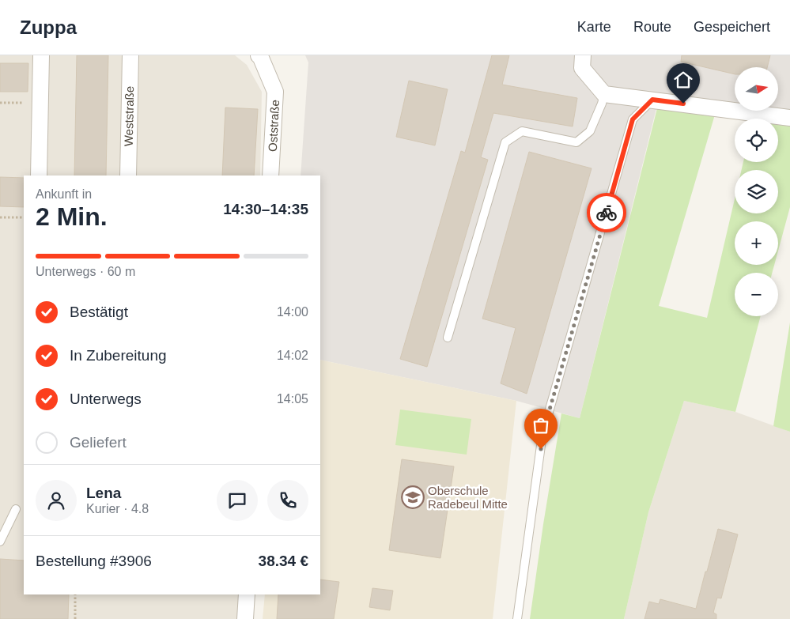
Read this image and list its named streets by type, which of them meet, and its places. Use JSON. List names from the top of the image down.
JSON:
{
  "streets": {
    "street": ["Weststraße", "Oststraße"]
  },
  "places": {
    "school or university": ["Oberschule Radebeul Mitte"]
  },
  "north": "right",
  "page": {
    "header": "Zuppa",
    "nav": ["Karte", "Route", "Gespeichert"],
    "map_buttons": ["+", "−"],
    "heading": ["2 Min.", "Ankunft in", "14:30–14:35"],
    "panel": [
      "Lena",
      "Kurier · 4.8",
      "Bestellung #3906",
      "38.34 €"
    ],
    "bar": "Unterwegs · 60 m",
    "list": [
      ["Bestätigt", "14:00"],
      ["In Zubereitung", "14:02"],
      ["Unterwegs", "14:05"],
      "Geliefert"
    ]
  }
}
